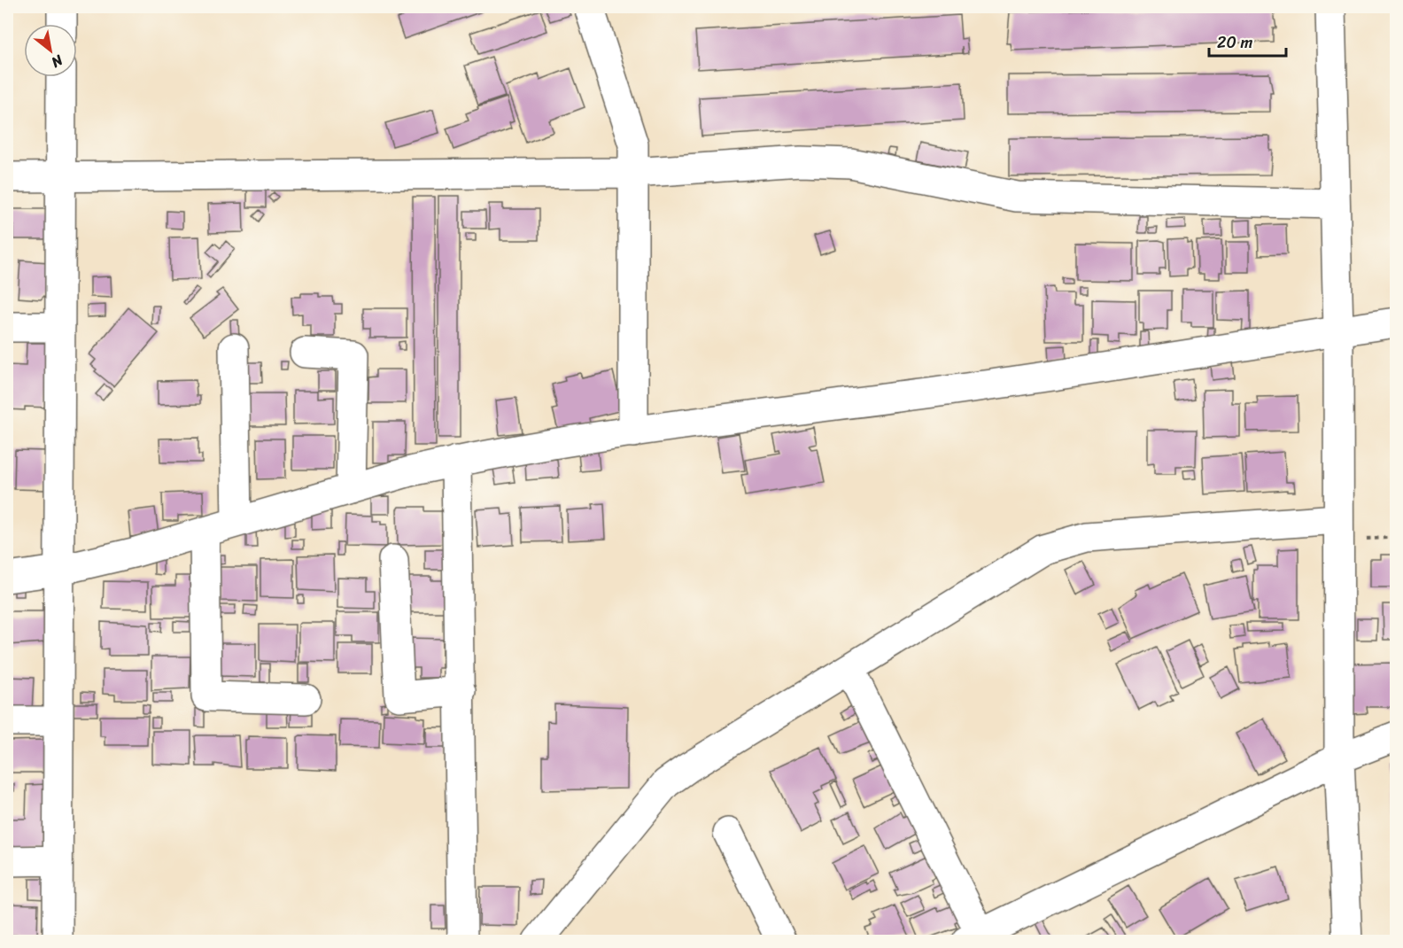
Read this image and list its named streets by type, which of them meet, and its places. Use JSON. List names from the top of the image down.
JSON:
{
  "scale_bar": "20 m",
  "north": "bottom right"
}
